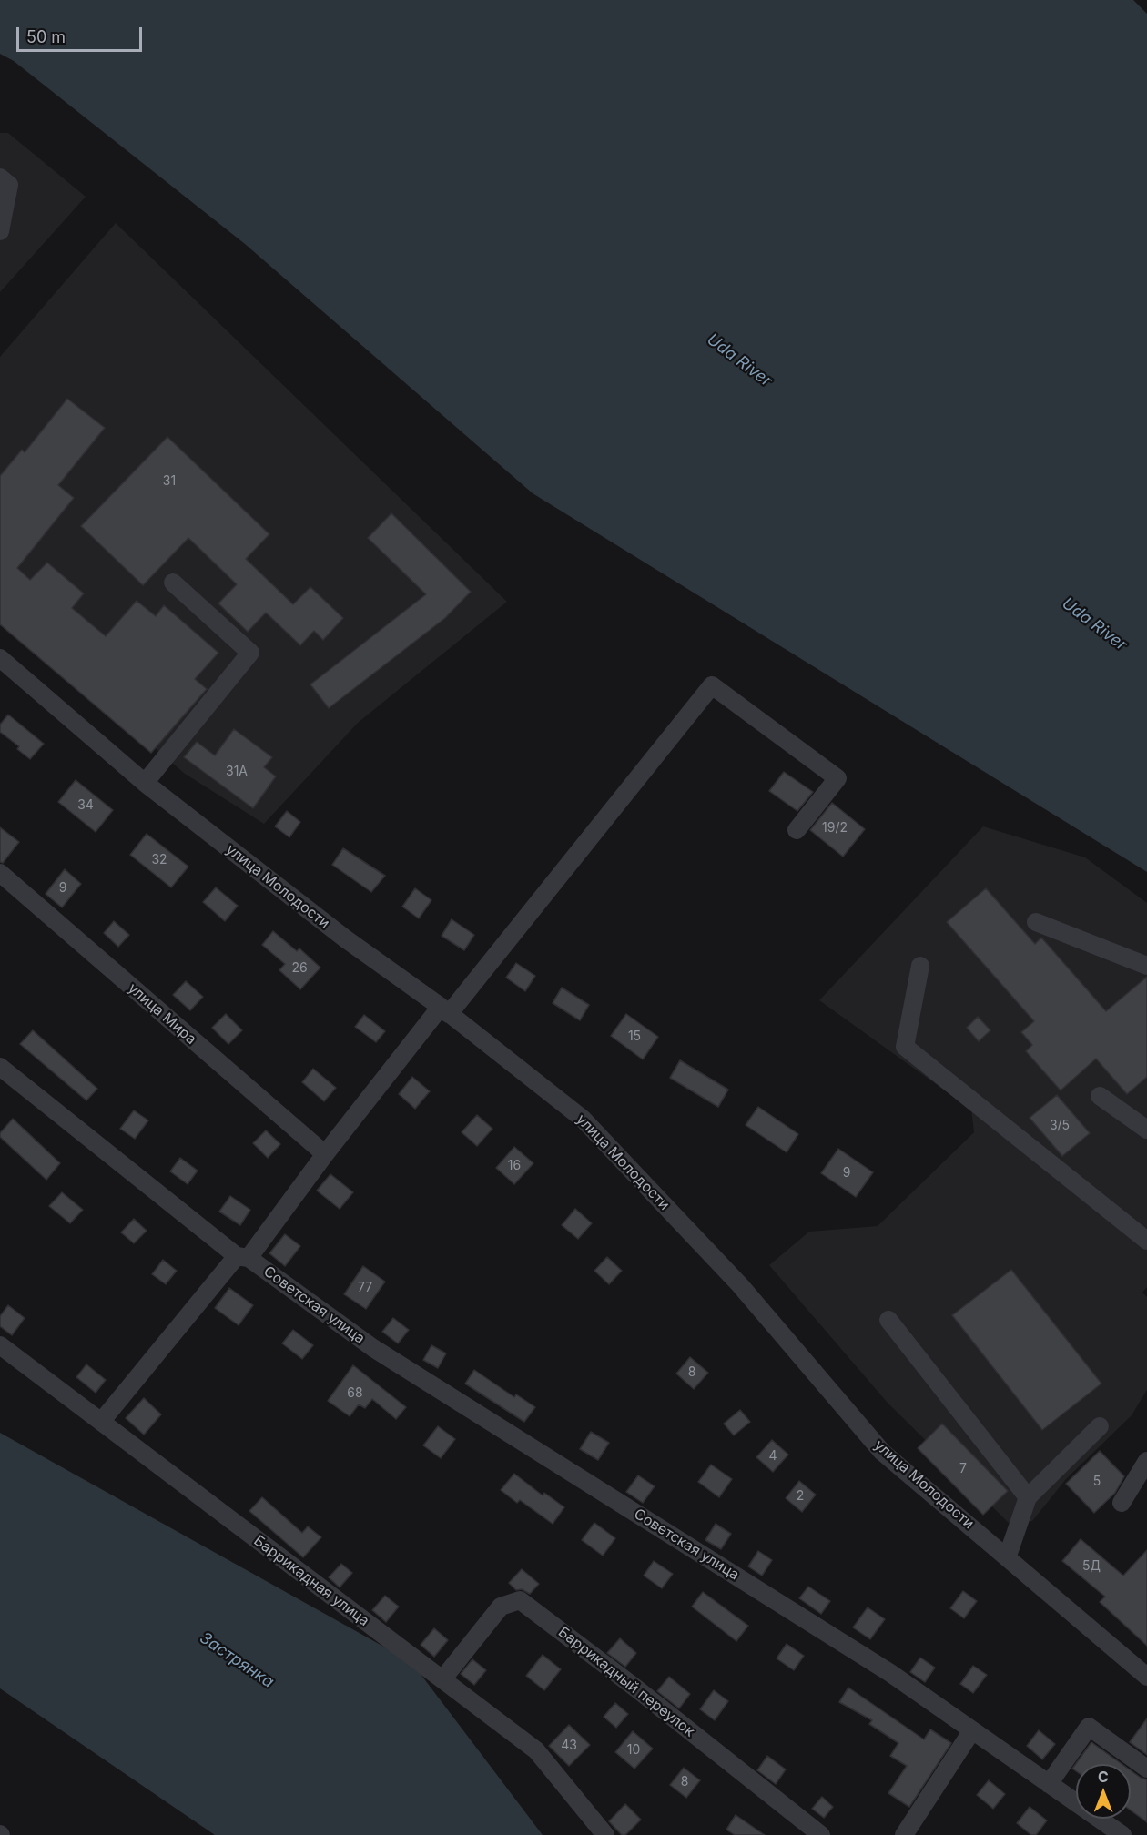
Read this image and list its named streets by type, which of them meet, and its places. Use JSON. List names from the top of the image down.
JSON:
{
  "streets": {
    "street": [
      "улица Молодости",
      "улица Мира",
      "Советская улица",
      "Баррикадная улица",
      "Баррикадный переулок"
    ]
  },
  "crossings": [
    ["улица Молодости", "Советская улица"],
    ["улица Мира", "Советская улица"],
    ["Баррикадная улица", "Баррикадный переулок"]
  ],
  "water": ["Uda River", "Застрянка"],
  "house_numbers": [
    "31",
    "31А",
    "34",
    "19/2",
    "32",
    "9",
    "26",
    "15",
    "3/5",
    "16",
    "9",
    "77",
    "8",
    "68",
    "4",
    "7",
    "5",
    "2",
    "5Д",
    "43",
    "10",
    "8"
  ],
  "scale_bar": "50 m",
  "north": "top"
}
